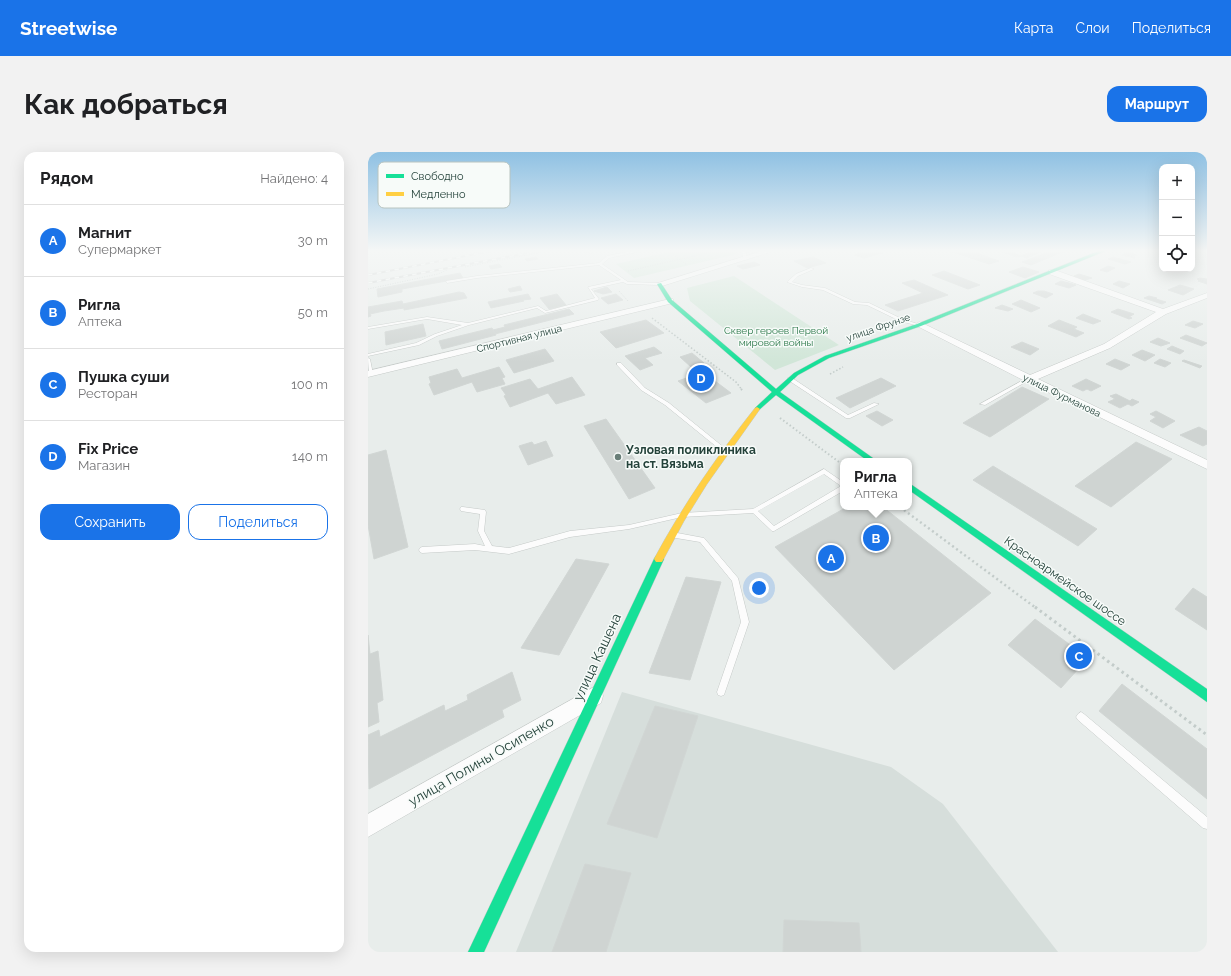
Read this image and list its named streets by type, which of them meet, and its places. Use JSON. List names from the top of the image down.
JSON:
{
  "streets": {
    "street": [
      "улица Фрунзе",
      "Спортивная улица",
      "улица Фурманова",
      "Красноармейское шоссе",
      "улица Кашена",
      "улица Полины Осипенко"
    ]
  },
  "crossings": [
    ["улица Фрунзе", "улица Фурманова"],
    ["улица Фрунзе", "улица Кашена"],
    ["улица Кашена", "улица Полины Осипенко"]
  ],
  "parks": ["Сквер героев Первой мировой войны"],
  "places": ["Узловая поликлиника на ст. Вязьма"],
  "legend": ["Свободно", "Медленно"],
  "page": {
    "header": "Streetwise",
    "nav": ["Карта", "Слои", "Поделиться"],
    "buttons": [
      "Маршрут",
      ["Сохранить", "Поделиться"]
    ],
    "title": "Как добраться",
    "heading": ["Рядом", "Найдено: 4"],
    "map_buttons": ["+", "−"],
    "list": [
      {
        "mark": "A",
        "name": "Магнит",
        "note": "Супермаркет",
        "value": "30 m"
      },
      {
        "mark": "B",
        "name": "Ригла",
        "note": "Аптека",
        "value": "50 m"
      },
      {
        "mark": "C",
        "name": "Пушка суши",
        "note": "Ресторан",
        "value": "100 m"
      },
      {
        "mark": "D",
        "name": "Fix Price",
        "note": "Магазин",
        "value": "140 m"
      }
    ],
    "pins": [
      "D",
      "B",
      "A",
      "C"
    ],
    "popup": ["Ригла", "Аптека"]
  }
}
